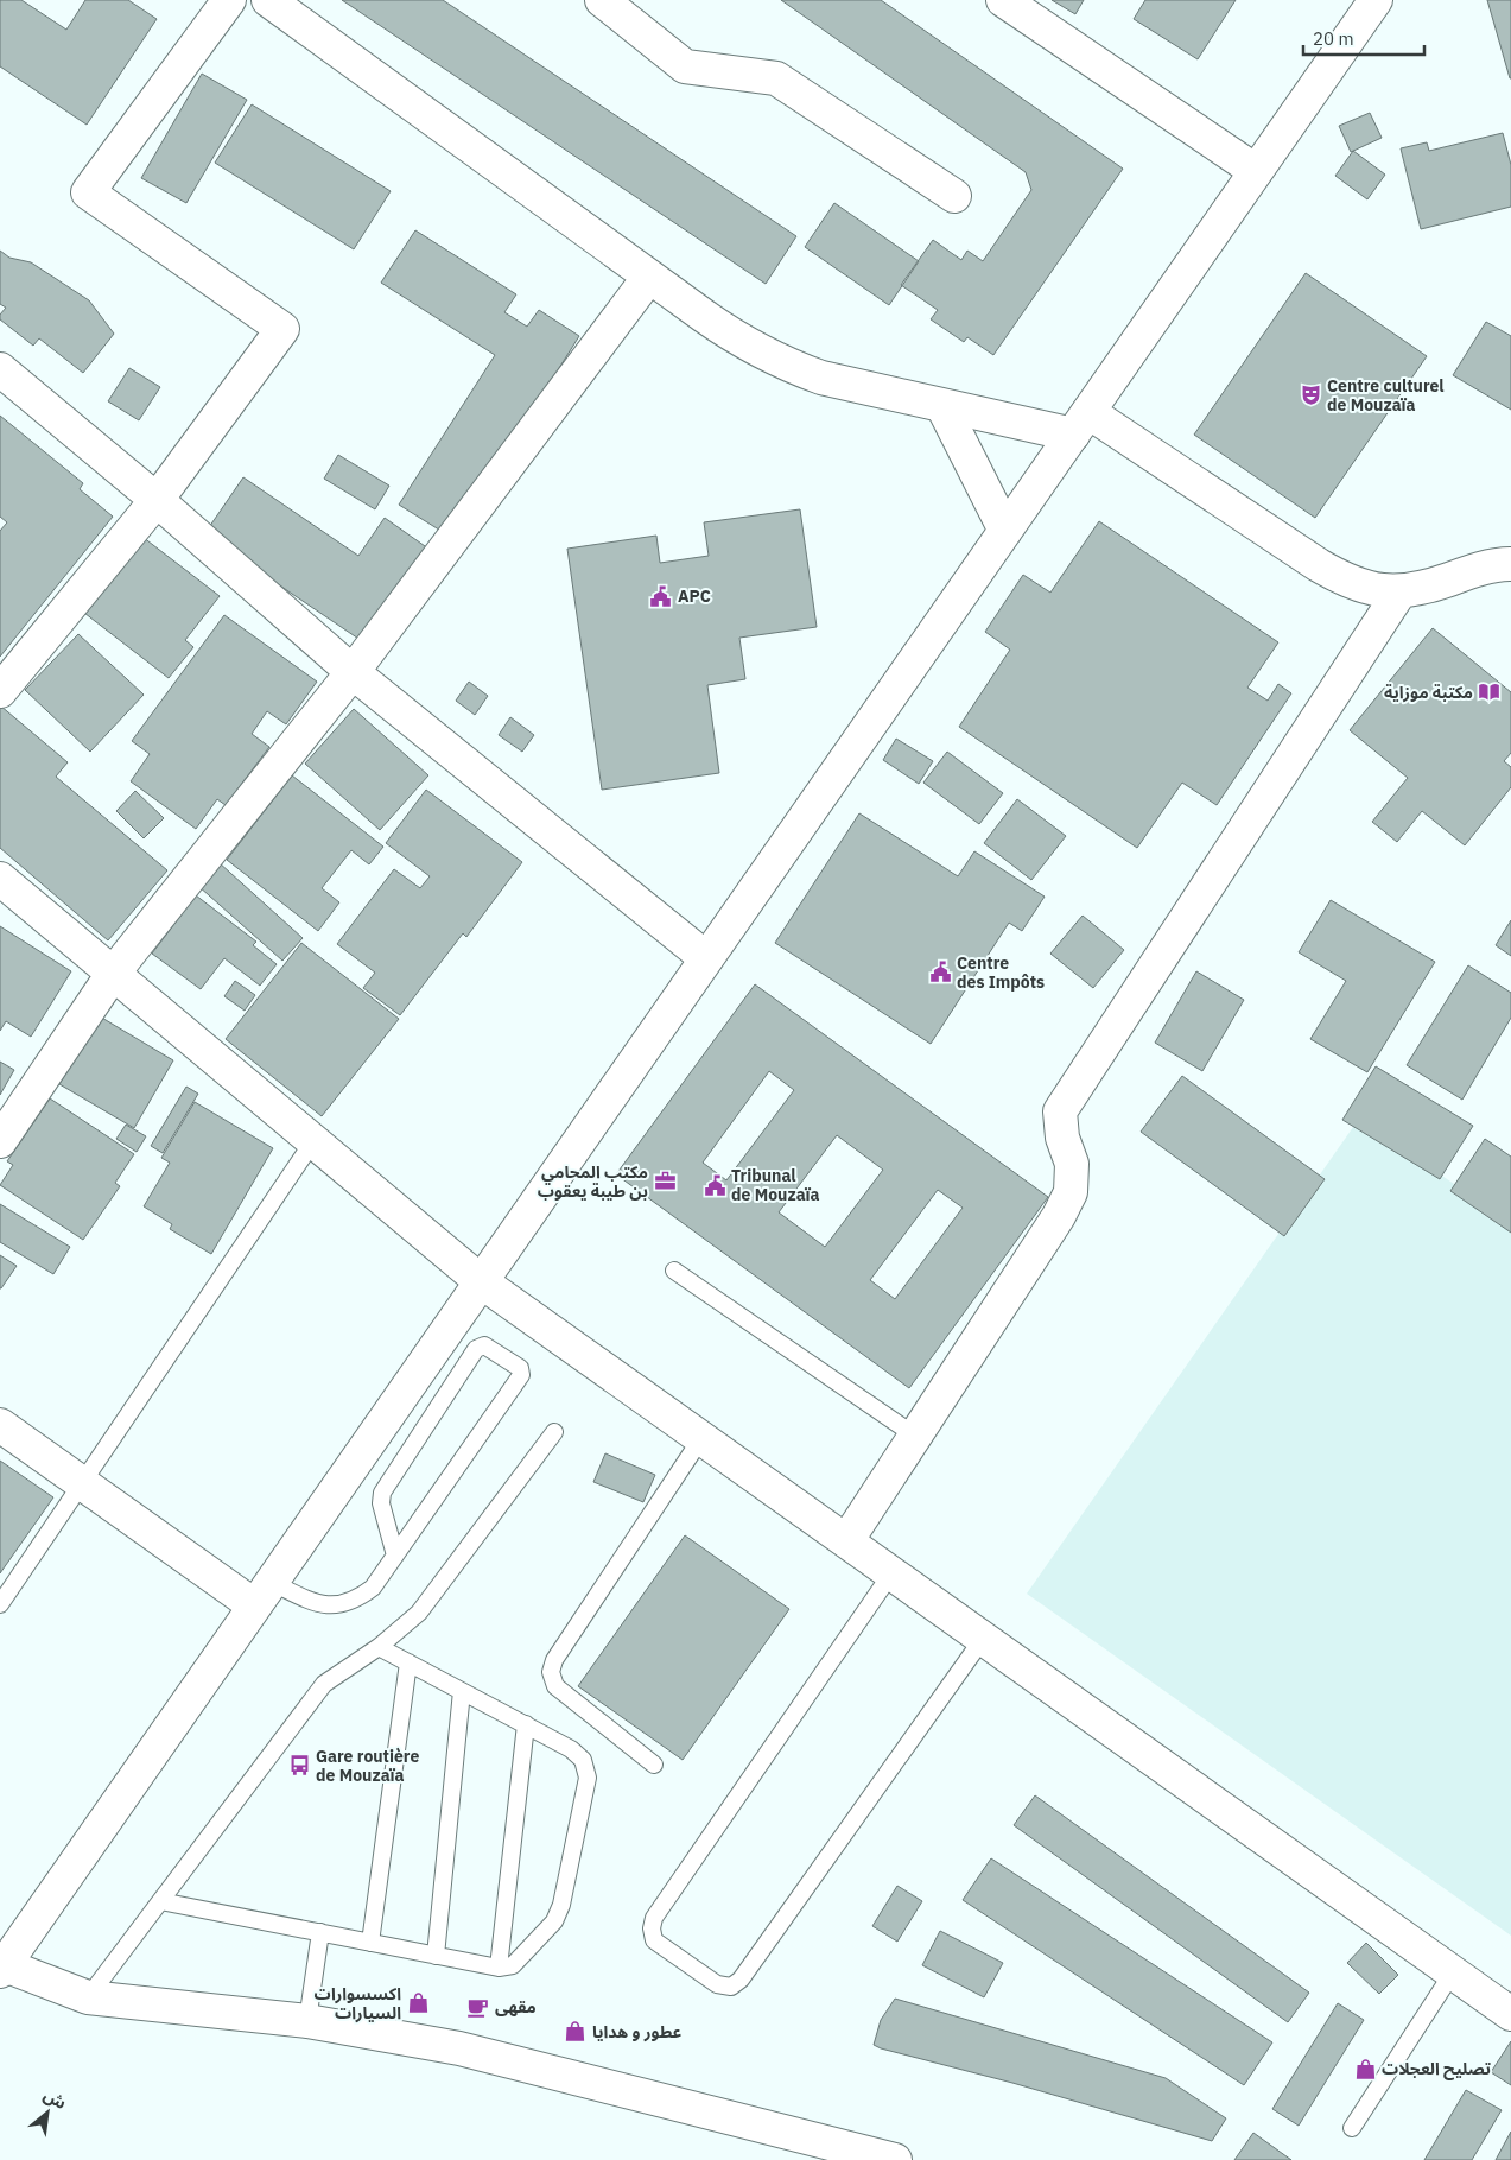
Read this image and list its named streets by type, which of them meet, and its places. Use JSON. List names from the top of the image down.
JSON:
{
  "places": {
    "theatre": ["Centre culturel de Mouzaïa"],
    "public building": ["APC", "Centre des Impôts", "Tribunal de Mouzaïa"],
    "library": ["مكتبة موزاية"],
    "office": ["مكتب المحامي بن طيبة يعقوب"],
    "bus stop": ["Gare routière de Mouzaïa"],
    "shop": ["اكسسوارات السيارات", "عطور و هدايا", "تصليح العجلات"],
    "cafe": ["مقهى"]
  },
  "scale_bar": "20 m",
  "north": "top right"
}
